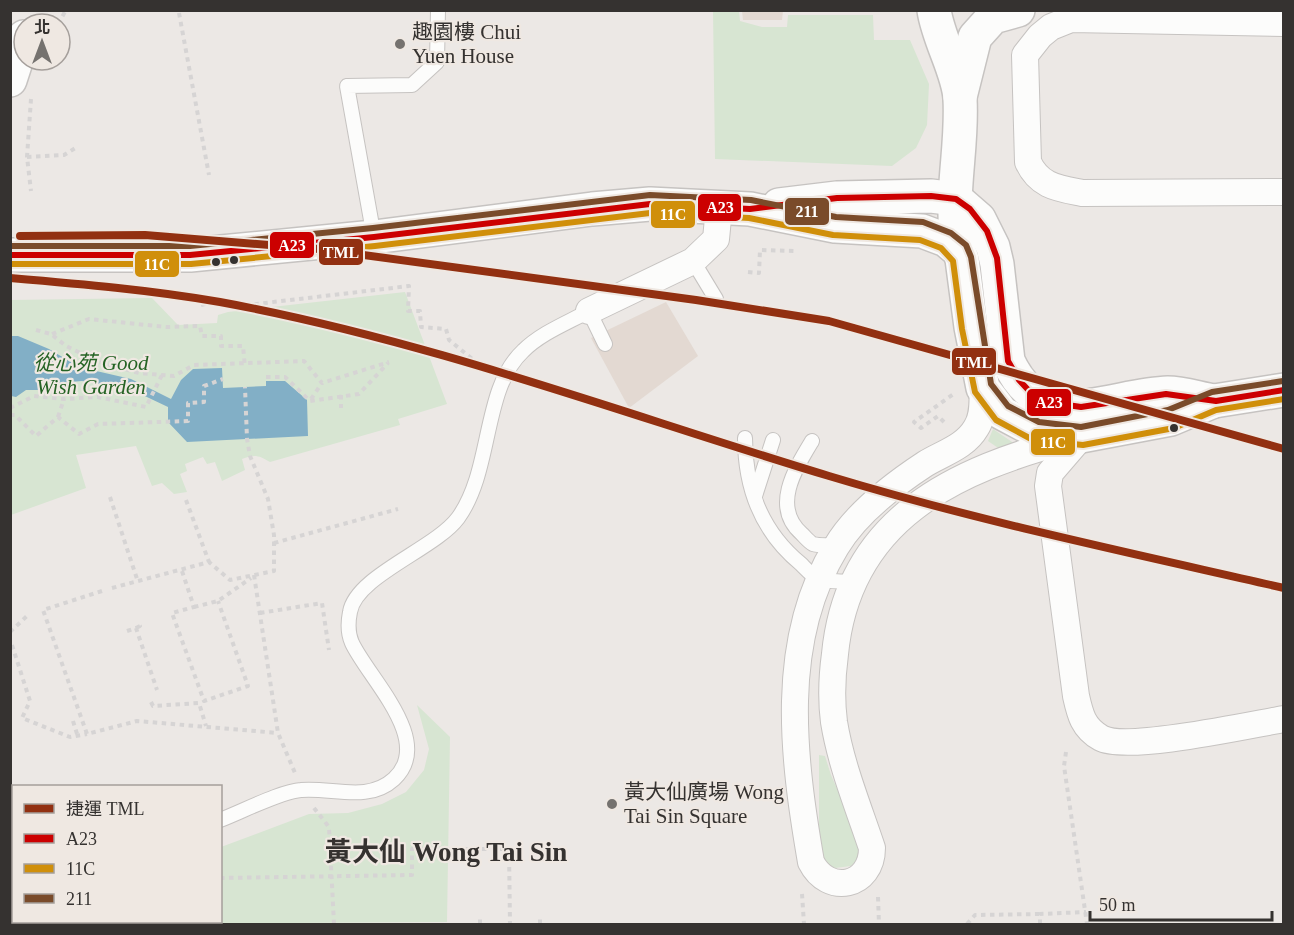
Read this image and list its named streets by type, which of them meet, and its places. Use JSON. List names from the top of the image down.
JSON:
{
  "districts": ["黃大仙 Wong Tai Sin"],
  "parks": ["從心苑 Good Wish Garden"],
  "places": ["趣園樓 Chui Yuen House", "黃大仙廣場 Wong Tai Sin Square"],
  "lines": [
    "transit line 211",
    "transit line A23",
    "transit line 11C",
    "metro line TML"
  ],
  "legend": [
    "捷運 TML",
    "A23",
    "11C",
    "211"
  ],
  "scale_bar": "50 m",
  "north": "top"
}
